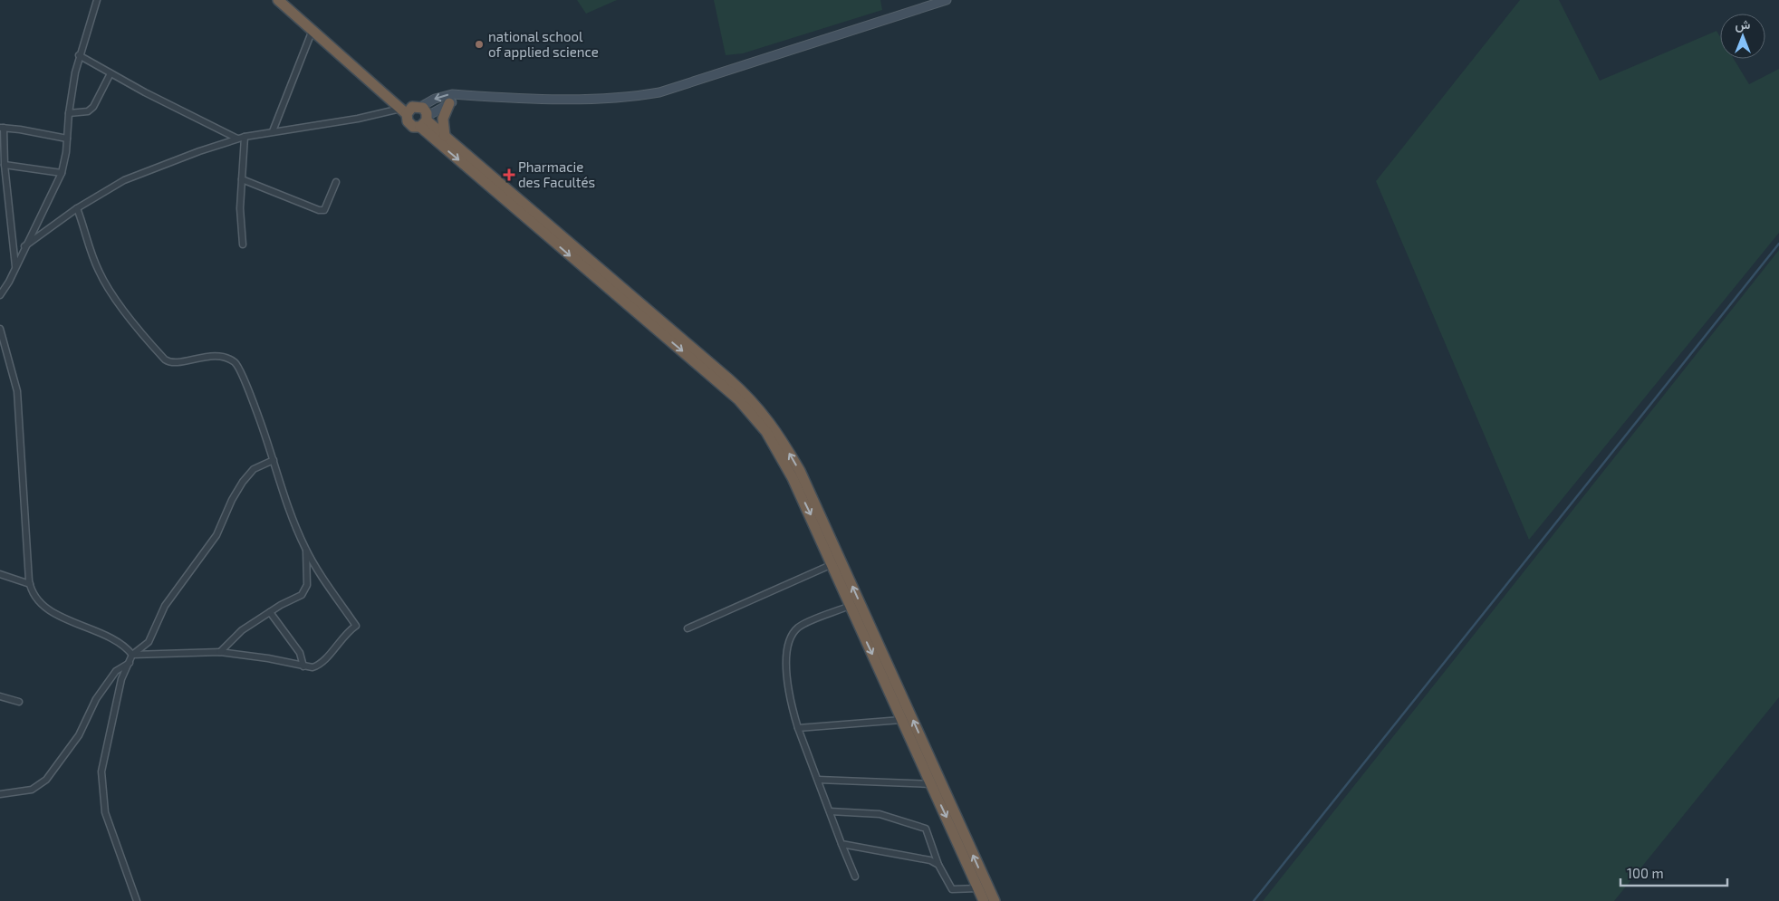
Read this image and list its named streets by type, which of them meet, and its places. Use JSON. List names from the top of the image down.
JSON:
{
  "places": {
    "other": ["national school of applied science"],
    "health": ["Pharmacie des Facultés"]
  },
  "scale_bar": "100 m",
  "north": "top"
}
